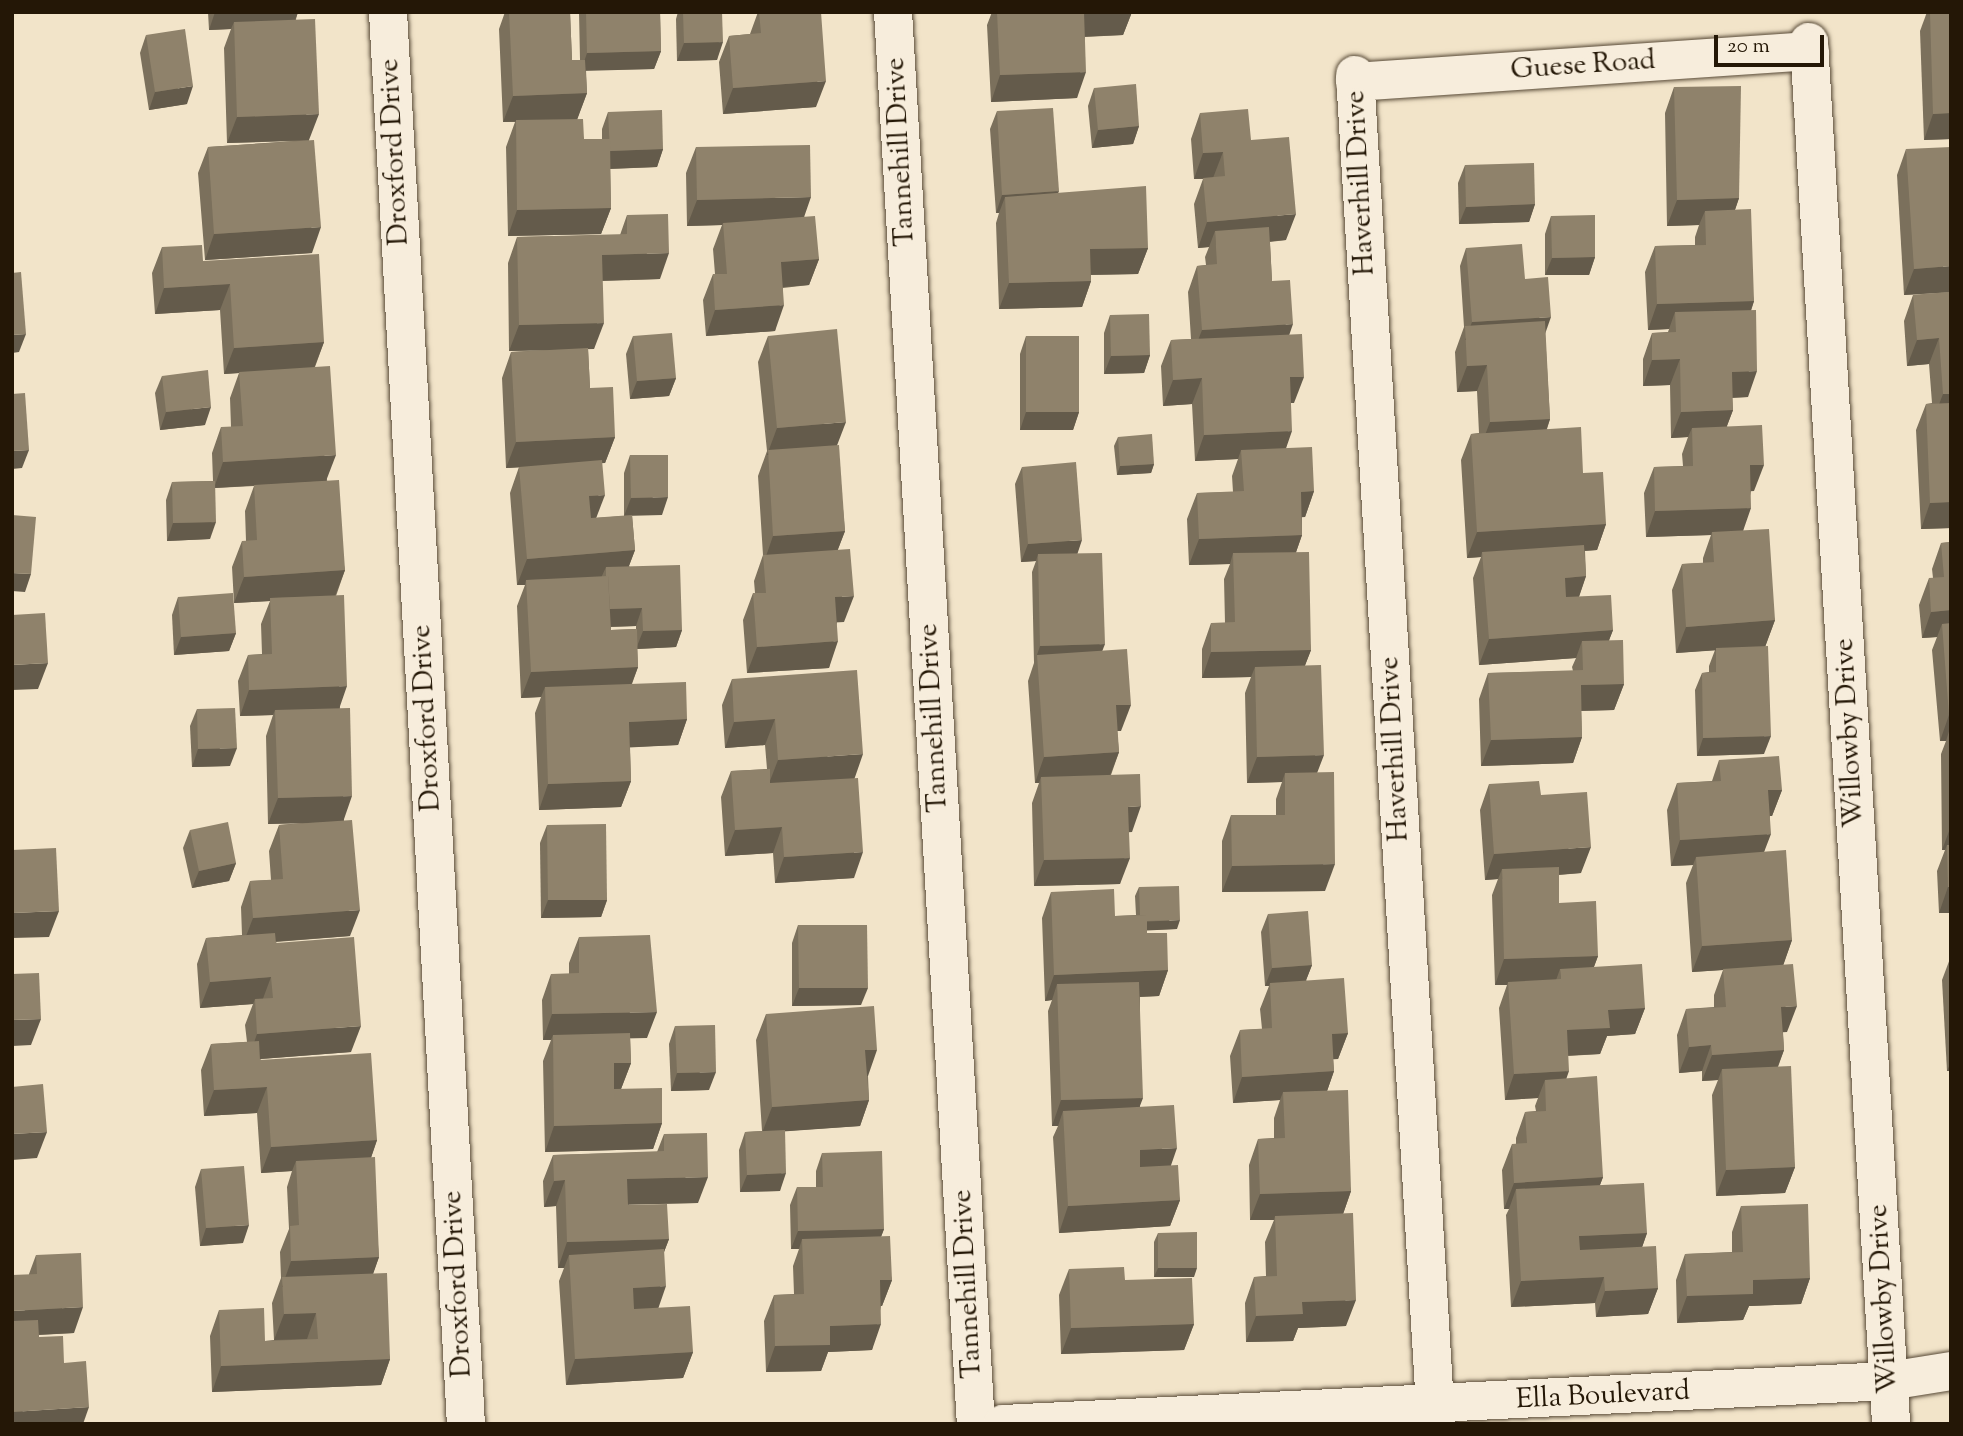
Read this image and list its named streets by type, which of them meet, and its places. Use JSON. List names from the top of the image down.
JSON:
{
  "streets": {
    "street": [
      "Guese Road",
      "Droxford Drive",
      "Tannehill Drive",
      "Haverhill Drive",
      "Willowby Drive",
      "Ella Boulevard"
    ]
  },
  "crossings": [
    ["Guese Road", "Haverhill Drive"],
    ["Guese Road", "Willowby Drive"],
    ["Haverhill Drive", "Ella Boulevard"],
    ["Willowby Drive", "Ella Boulevard"]
  ],
  "scale_bar": "20 m"
}
